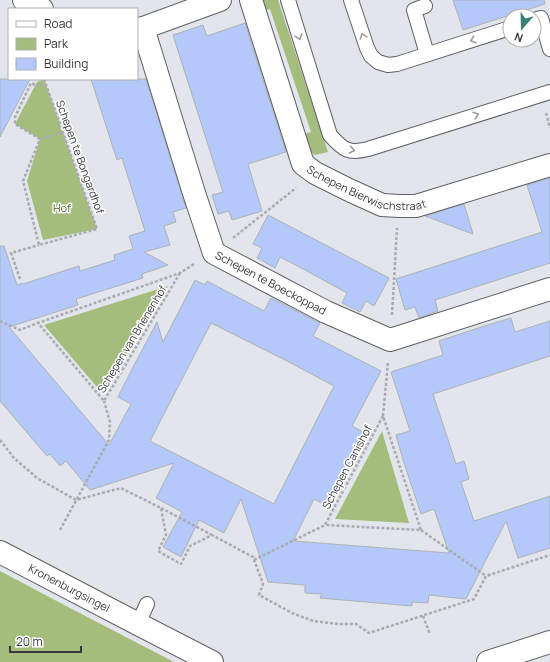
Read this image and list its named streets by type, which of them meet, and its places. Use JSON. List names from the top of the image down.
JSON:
{
  "streets": {
    "street": ["Schepen Bierwischstraat", "Schepen te Boeckoppad", "Kronenburgsingel"],
    "path": ["Schepen te Bongardhof", "Schepen van Brienenhof", "Schepen Canishof"]
  },
  "crossings": [
    ["Schepen Bierwischstraat", "Schepen Canishof"],
    ["Schepen te Boeckoppad", "Schepen Canishof"]
  ],
  "parks": ["Hof"],
  "legend": ["Road", "Park", "Building"],
  "scale_bar": "20 m",
  "north": "bottom"
}
